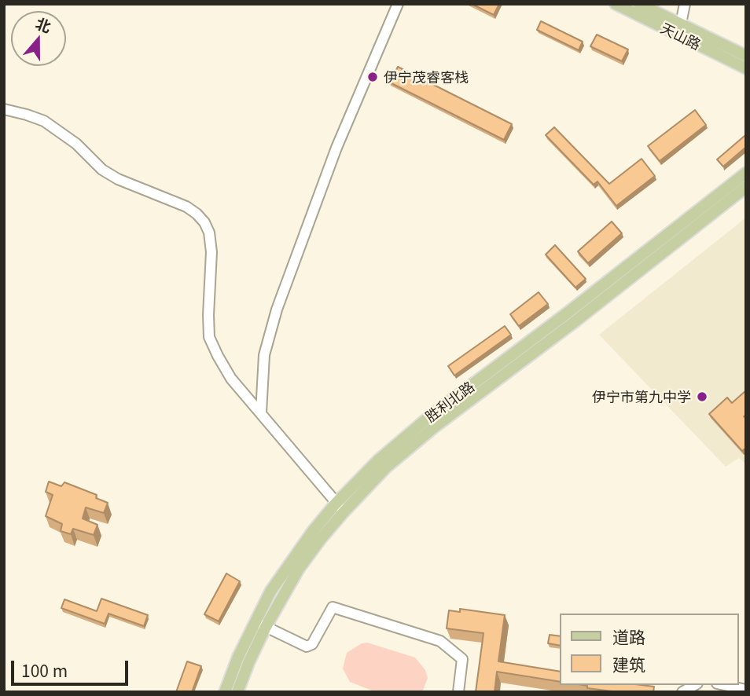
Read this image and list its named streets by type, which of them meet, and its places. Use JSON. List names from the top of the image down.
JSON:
{
  "streets": {
    "main road": ["天山路", "胜利北路"]
  },
  "places": ["伊宁茂睿客栈", "伊宁市第九中学"],
  "legend": ["道路", "建筑"],
  "scale_bar": "100 m",
  "north": "top"
}
